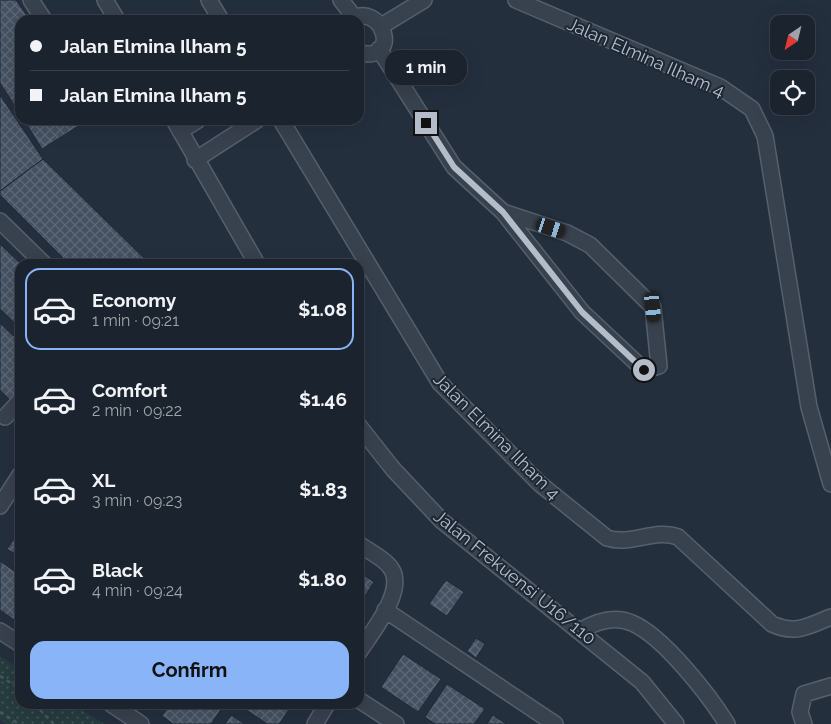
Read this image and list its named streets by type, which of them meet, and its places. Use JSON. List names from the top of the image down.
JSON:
{
  "streets": {
    "street": ["Jalan Elmina Ilham 4", "Jalan Frekuensi U16/110"]
  },
  "north": "bottom left",
  "page": {
    "banner": ["Jalan Elmina Ilham 5", "Jalan Elmina Ilham 5"],
    "bubble": "1 min",
    "list": [
      {
        "name": "Economy",
        "note": "1 min · 09:21",
        "value": "$1.08"
      },
      {
        "name": "Comfort",
        "note": "2 min · 09:22",
        "value": "$1.46"
      },
      {
        "name": "XL",
        "note": "3 min · 09:23",
        "value": "$1.83"
      },
      {
        "name": "Black",
        "note": "4 min · 09:24",
        "value": "$1.80"
      }
    ],
    "buttons": "Confirm"
  }
}
